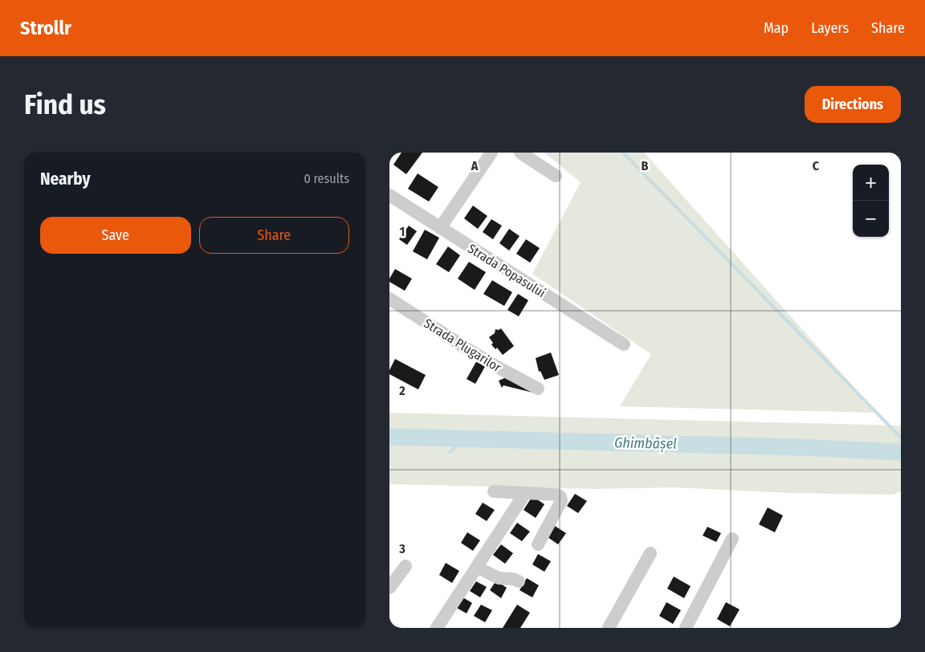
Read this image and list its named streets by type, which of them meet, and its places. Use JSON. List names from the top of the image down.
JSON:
{
  "streets": {
    "street": ["Strada Popasului", "Strada Plugarilor"]
  },
  "water": ["Ghimbășel"],
  "page": {
    "header": "Strollr",
    "nav": ["Map", "Layers", "Share"],
    "buttons": [
      "Directions",
      ["Save", "Share"]
    ],
    "title": "Find us",
    "heading": ["Nearby", "0 results"],
    "map_buttons": ["+", "−"]
  },
  "grid": {
    "columns": ["A", "B", "C"],
    "rows": ["1", "2", "3"]
  }
}
